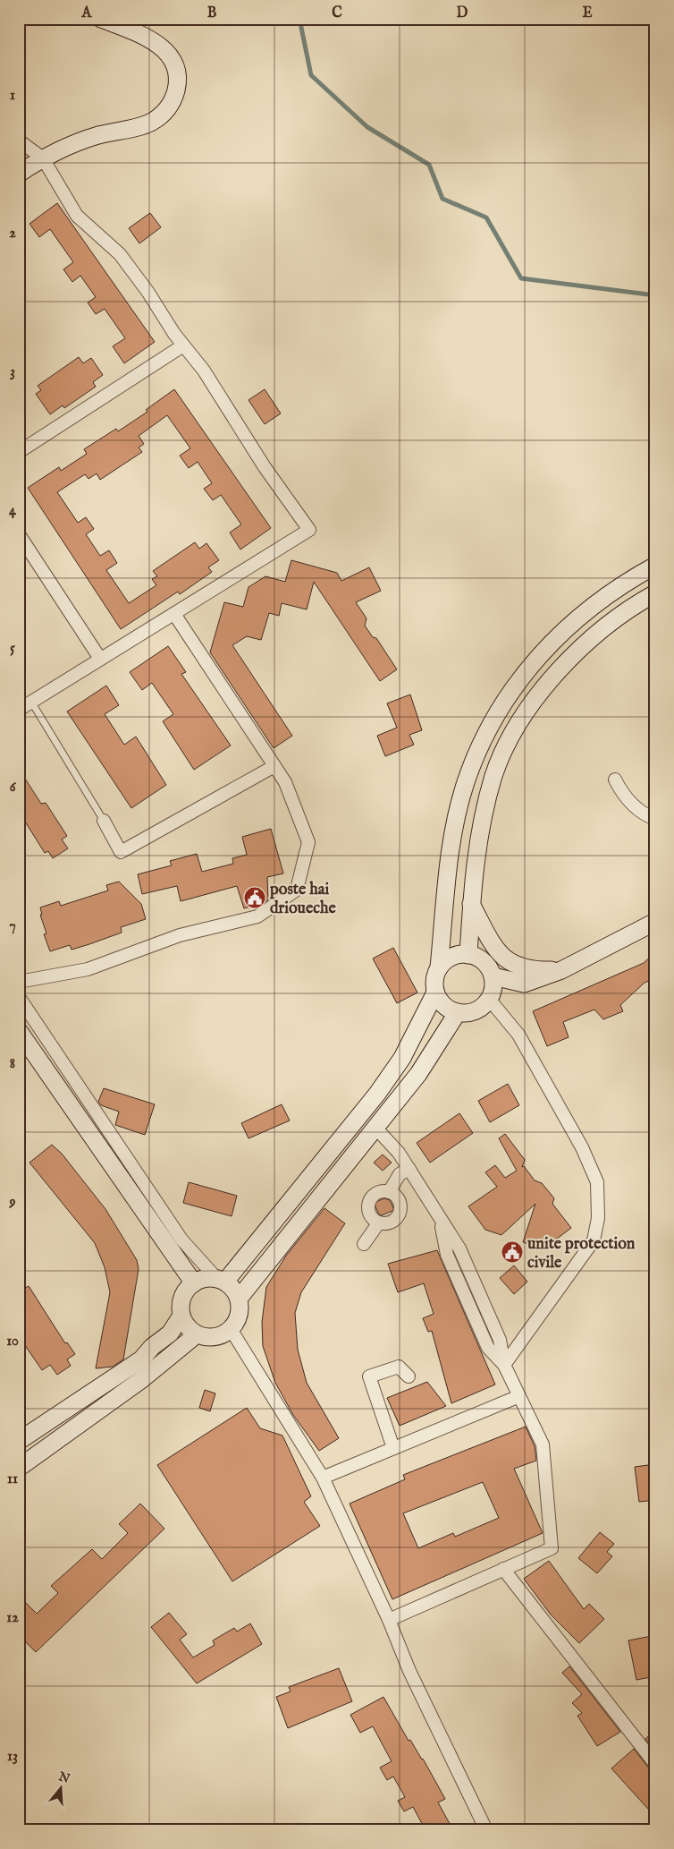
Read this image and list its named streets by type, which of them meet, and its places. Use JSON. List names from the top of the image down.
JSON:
{
  "places": {
    "public building": ["poste hai drioueche", "unite protection civile"]
  },
  "north": "top",
  "grid": {
    "columns": [
      "A",
      "B",
      "C",
      "D",
      "E"
    ],
    "rows": [
      "1",
      "2",
      "3",
      "4",
      "5",
      "6",
      "7",
      "8",
      "9",
      "10",
      "11",
      "12",
      "13"
    ]
  }
}
